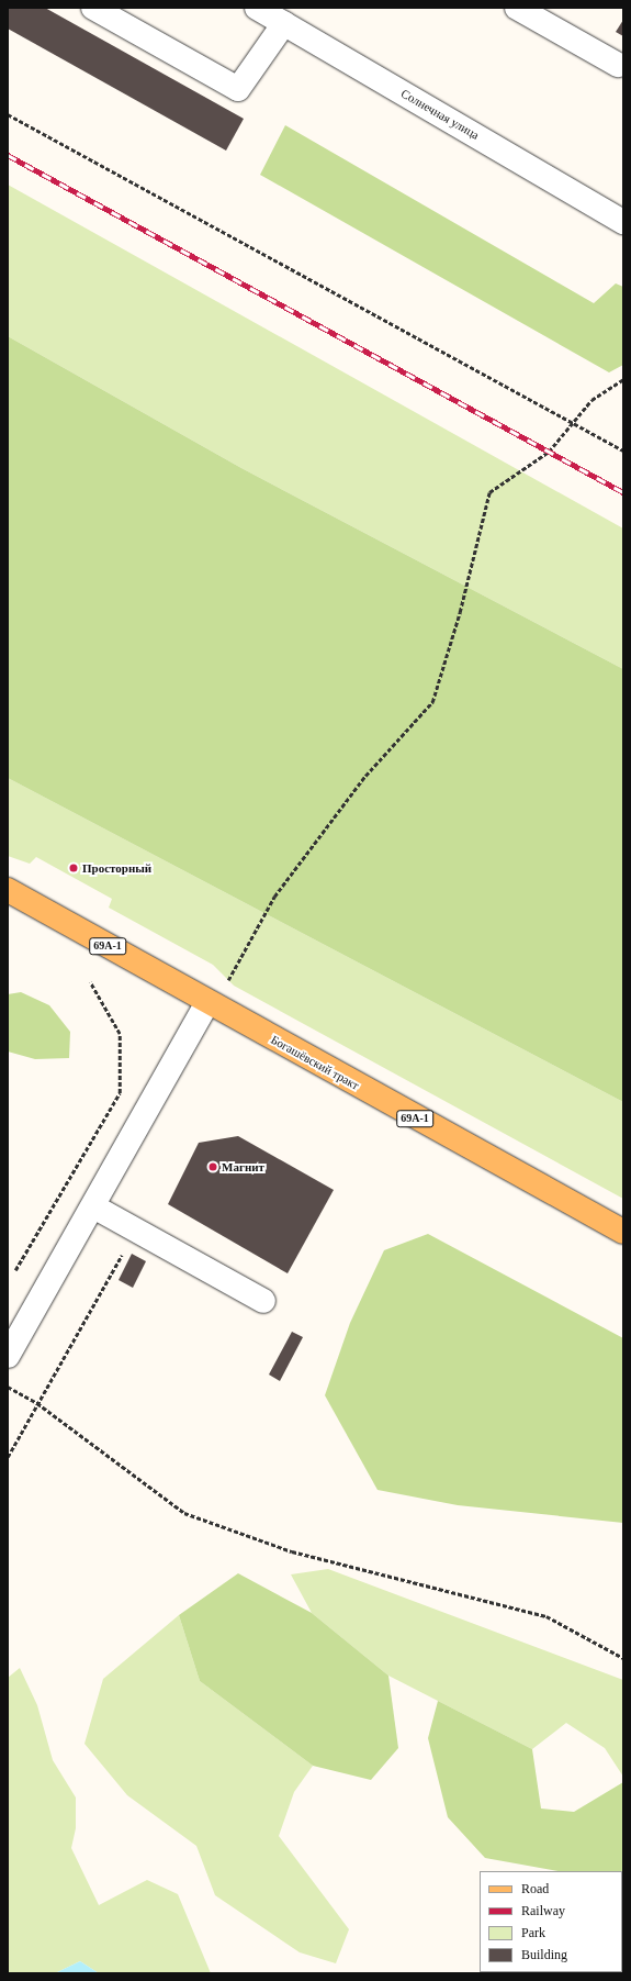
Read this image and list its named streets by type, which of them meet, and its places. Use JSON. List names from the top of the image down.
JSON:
{
  "streets": {
    "main road": ["69А-1", "Богашёвский тракт"],
    "street": ["Солнечная улица"]
  },
  "places": ["Просторный", "Магнит"],
  "legend": [
    "Road",
    "Railway",
    "Park",
    "Building"
  ]
}
